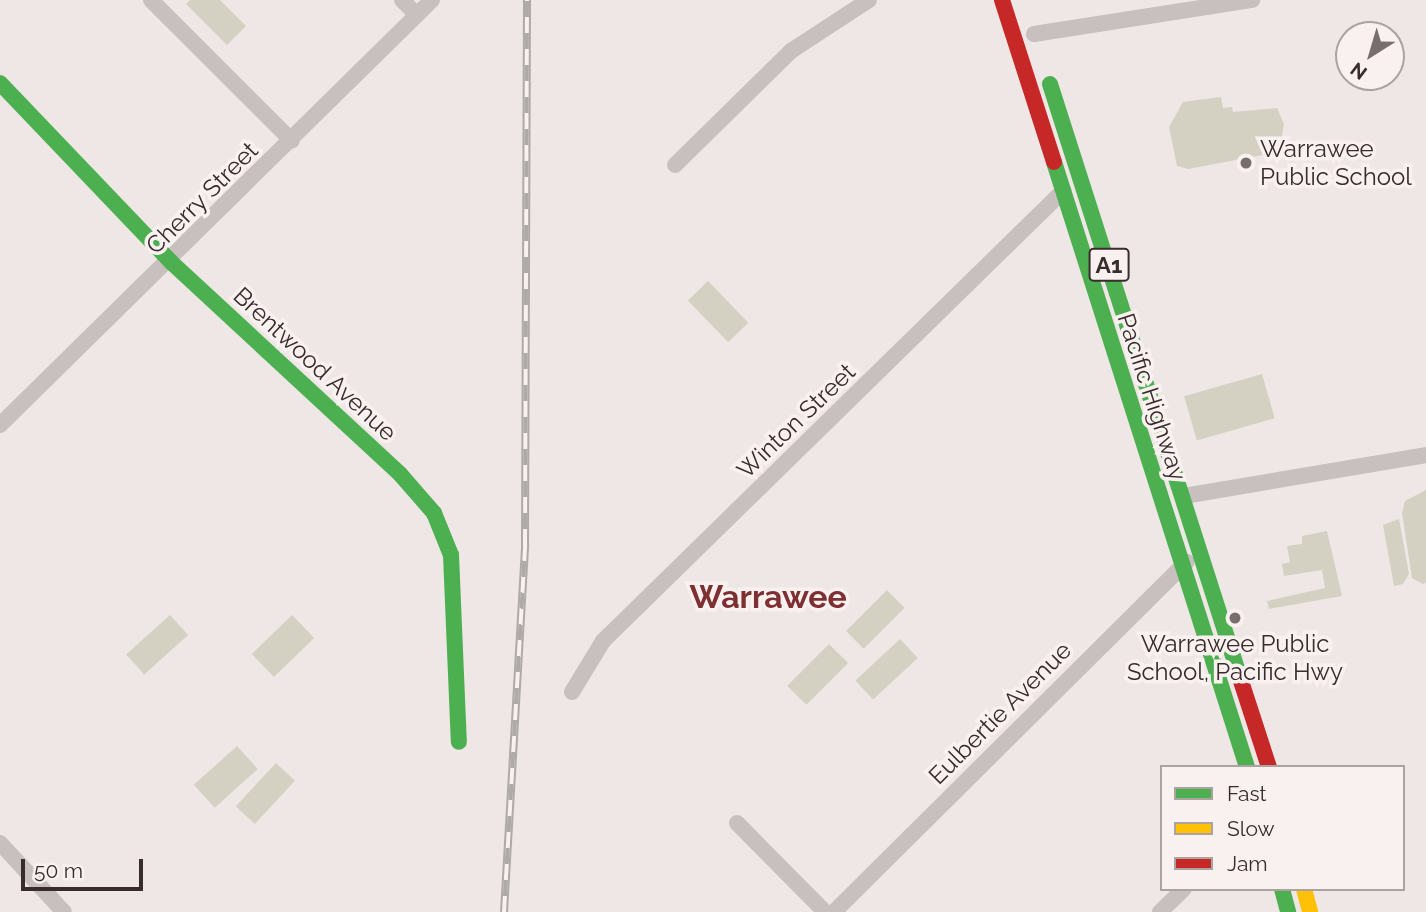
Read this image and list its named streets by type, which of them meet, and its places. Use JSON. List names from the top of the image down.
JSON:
{
  "streets": {
    "main road": ["A1", "Brentwood Avenue", "Pacific Highway"],
    "street": ["Cherry Street", "Winton Street", "Eulbertie Avenue"]
  },
  "crossings": [
    ["Cherry Street", "Brentwood Avenue"],
    ["Pacific Highway", "Winton Street"],
    ["Pacific Highway", "Eulbertie Avenue"]
  ],
  "districts": ["Warrawee"],
  "places": ["Warrawee Public School", "Warrawee Public School, Pacific Hwy"],
  "legend": ["Fast", "Slow", "Jam"],
  "scale_bar": "50 m",
  "north": "bottom left"
}
